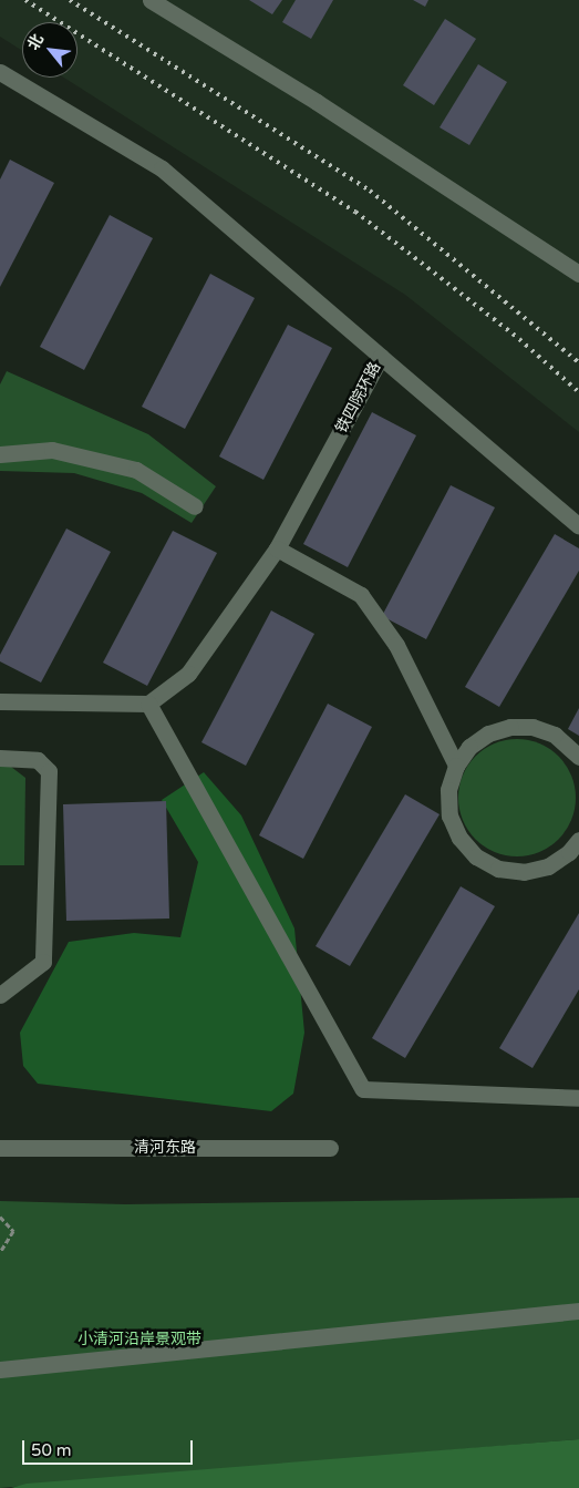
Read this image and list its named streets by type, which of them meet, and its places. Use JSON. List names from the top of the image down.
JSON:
{
  "streets": {
    "street": ["铁四院环路", "清河东路"]
  },
  "parks": ["小清河沿岸景观带"],
  "scale_bar": "50 m",
  "north": "top left"
}
